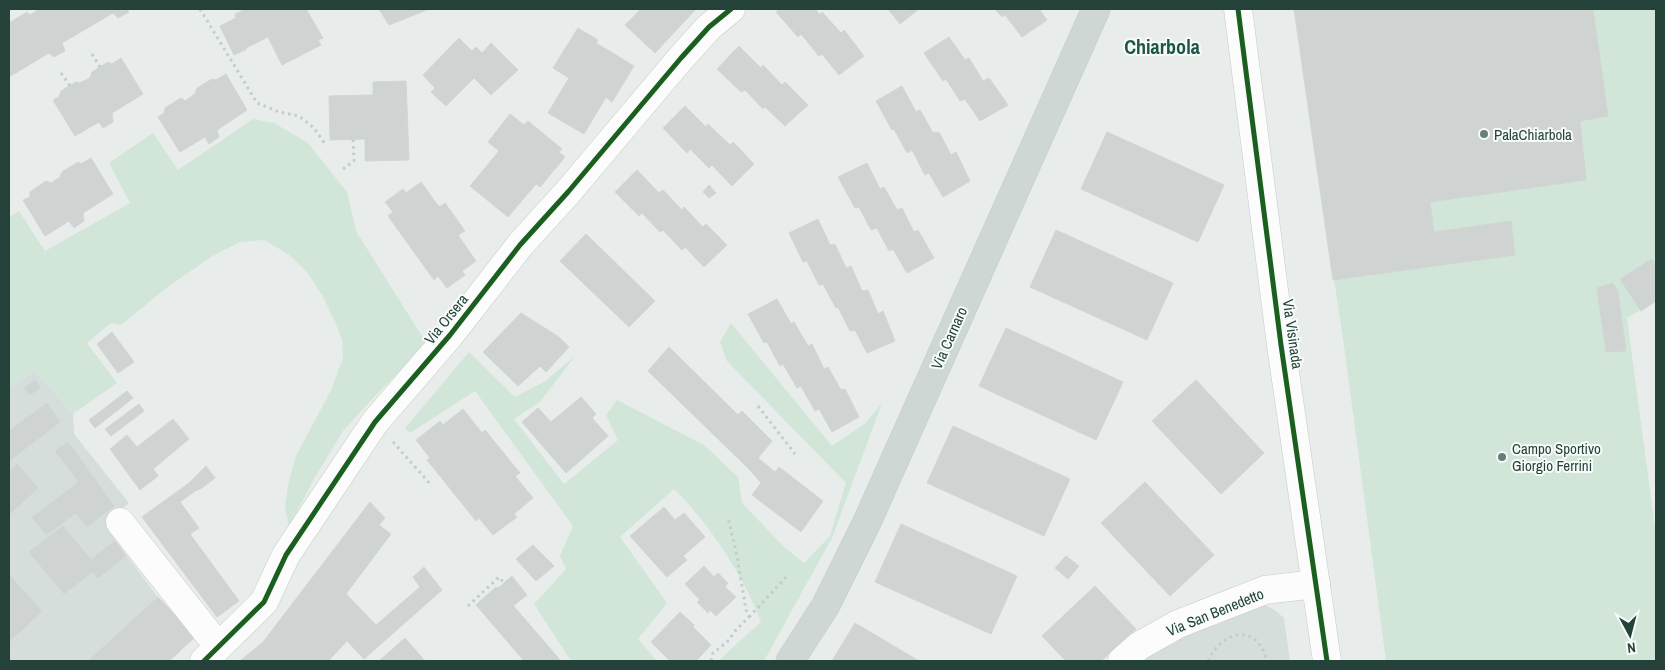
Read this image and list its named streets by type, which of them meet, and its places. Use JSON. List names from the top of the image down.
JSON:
{
  "streets": {
    "main road": ["Via Carnaro"],
    "street": ["Via Orsera", "Via Visinada", "Via San Benedetto"]
  },
  "crossings": [
    ["Via Visinada", "Via San Benedetto"]
  ],
  "districts": ["Chiarbola"],
  "places": ["PalaChiarbola", "Campo Sportivo Giorgio Ferrini"],
  "north": "bottom"
}
